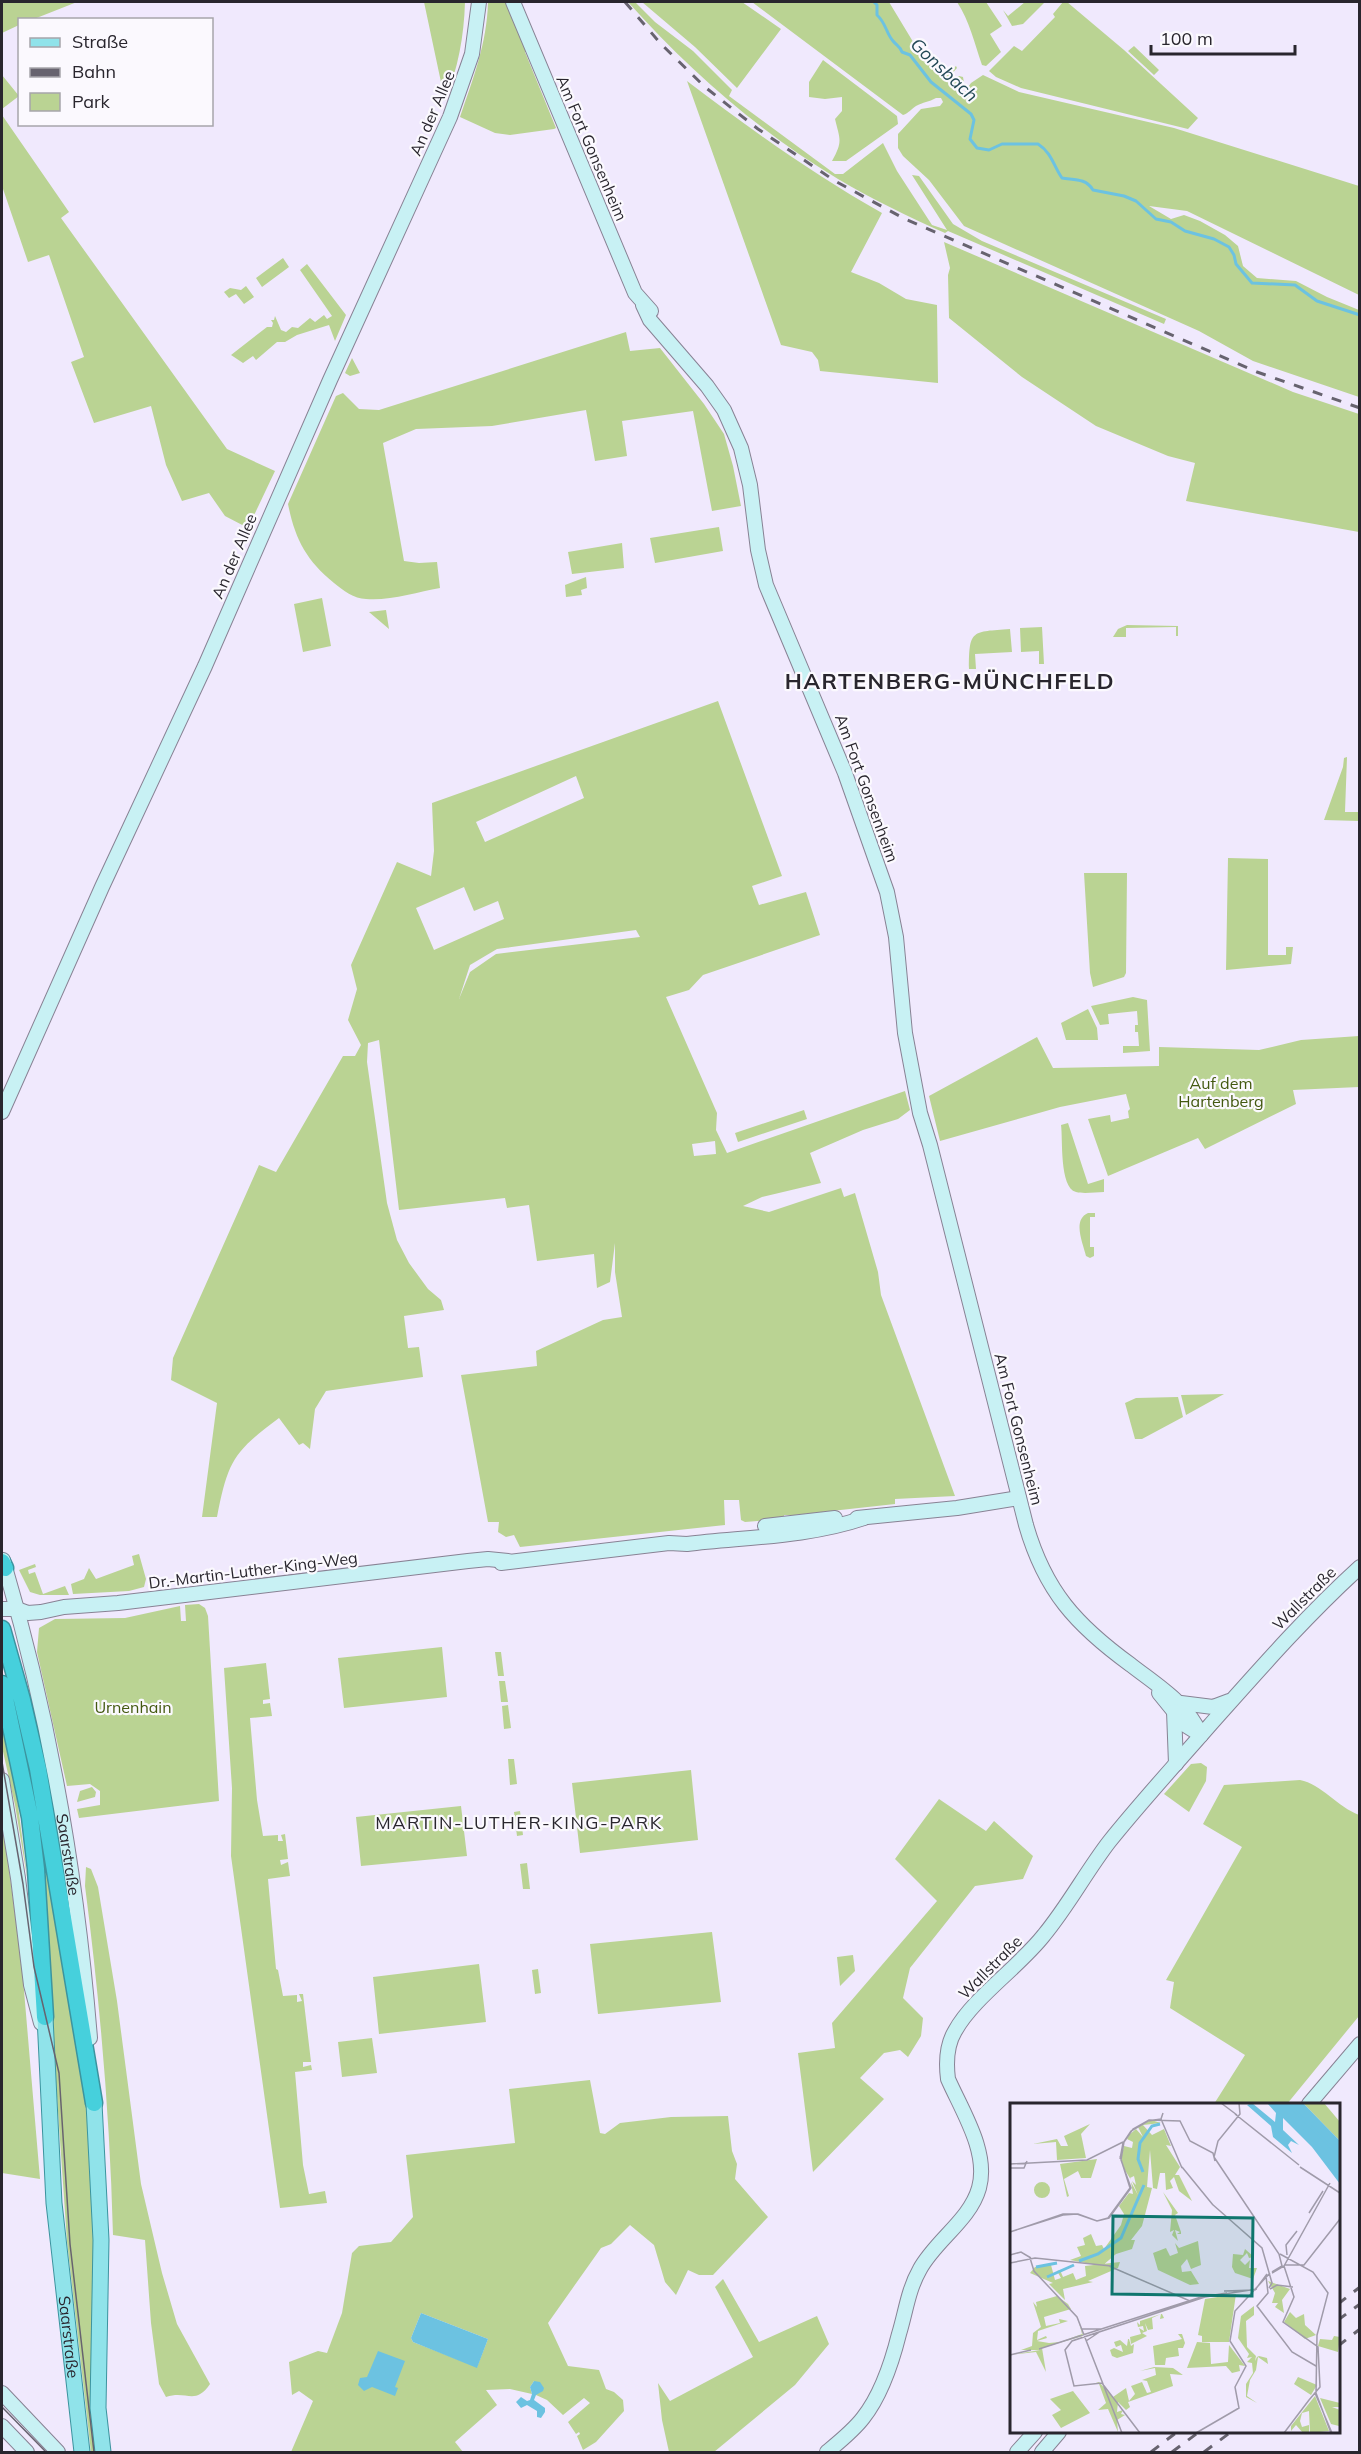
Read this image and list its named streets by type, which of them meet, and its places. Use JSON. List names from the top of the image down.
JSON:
{
  "streets": {
    "highway": ["Saarstraße"],
    "street": [
      "An der Allee",
      "Am Fort Gonsenheim",
      "Dr.-Martin-Luther-King-Weg",
      "Wallstraße"
    ]
  },
  "crossings": [
    ["Am Fort Gonsenheim", "Dr.-Martin-Luther-King-Weg"],
    ["Am Fort Gonsenheim", "Wallstraße"],
    ["Dr.-Martin-Luther-King-Weg", "Saarstraße"]
  ],
  "districts": ["HARTENBERG-MÜNCHFELD", "MARTIN-LUTHER-KING-PARK"],
  "water": ["Gonsbach"],
  "parks": ["Auf dem Hartenberg", "Urnenhain"],
  "legend": ["Straße", "Bahn", "Park"],
  "scale_bar": "100 m"
}
